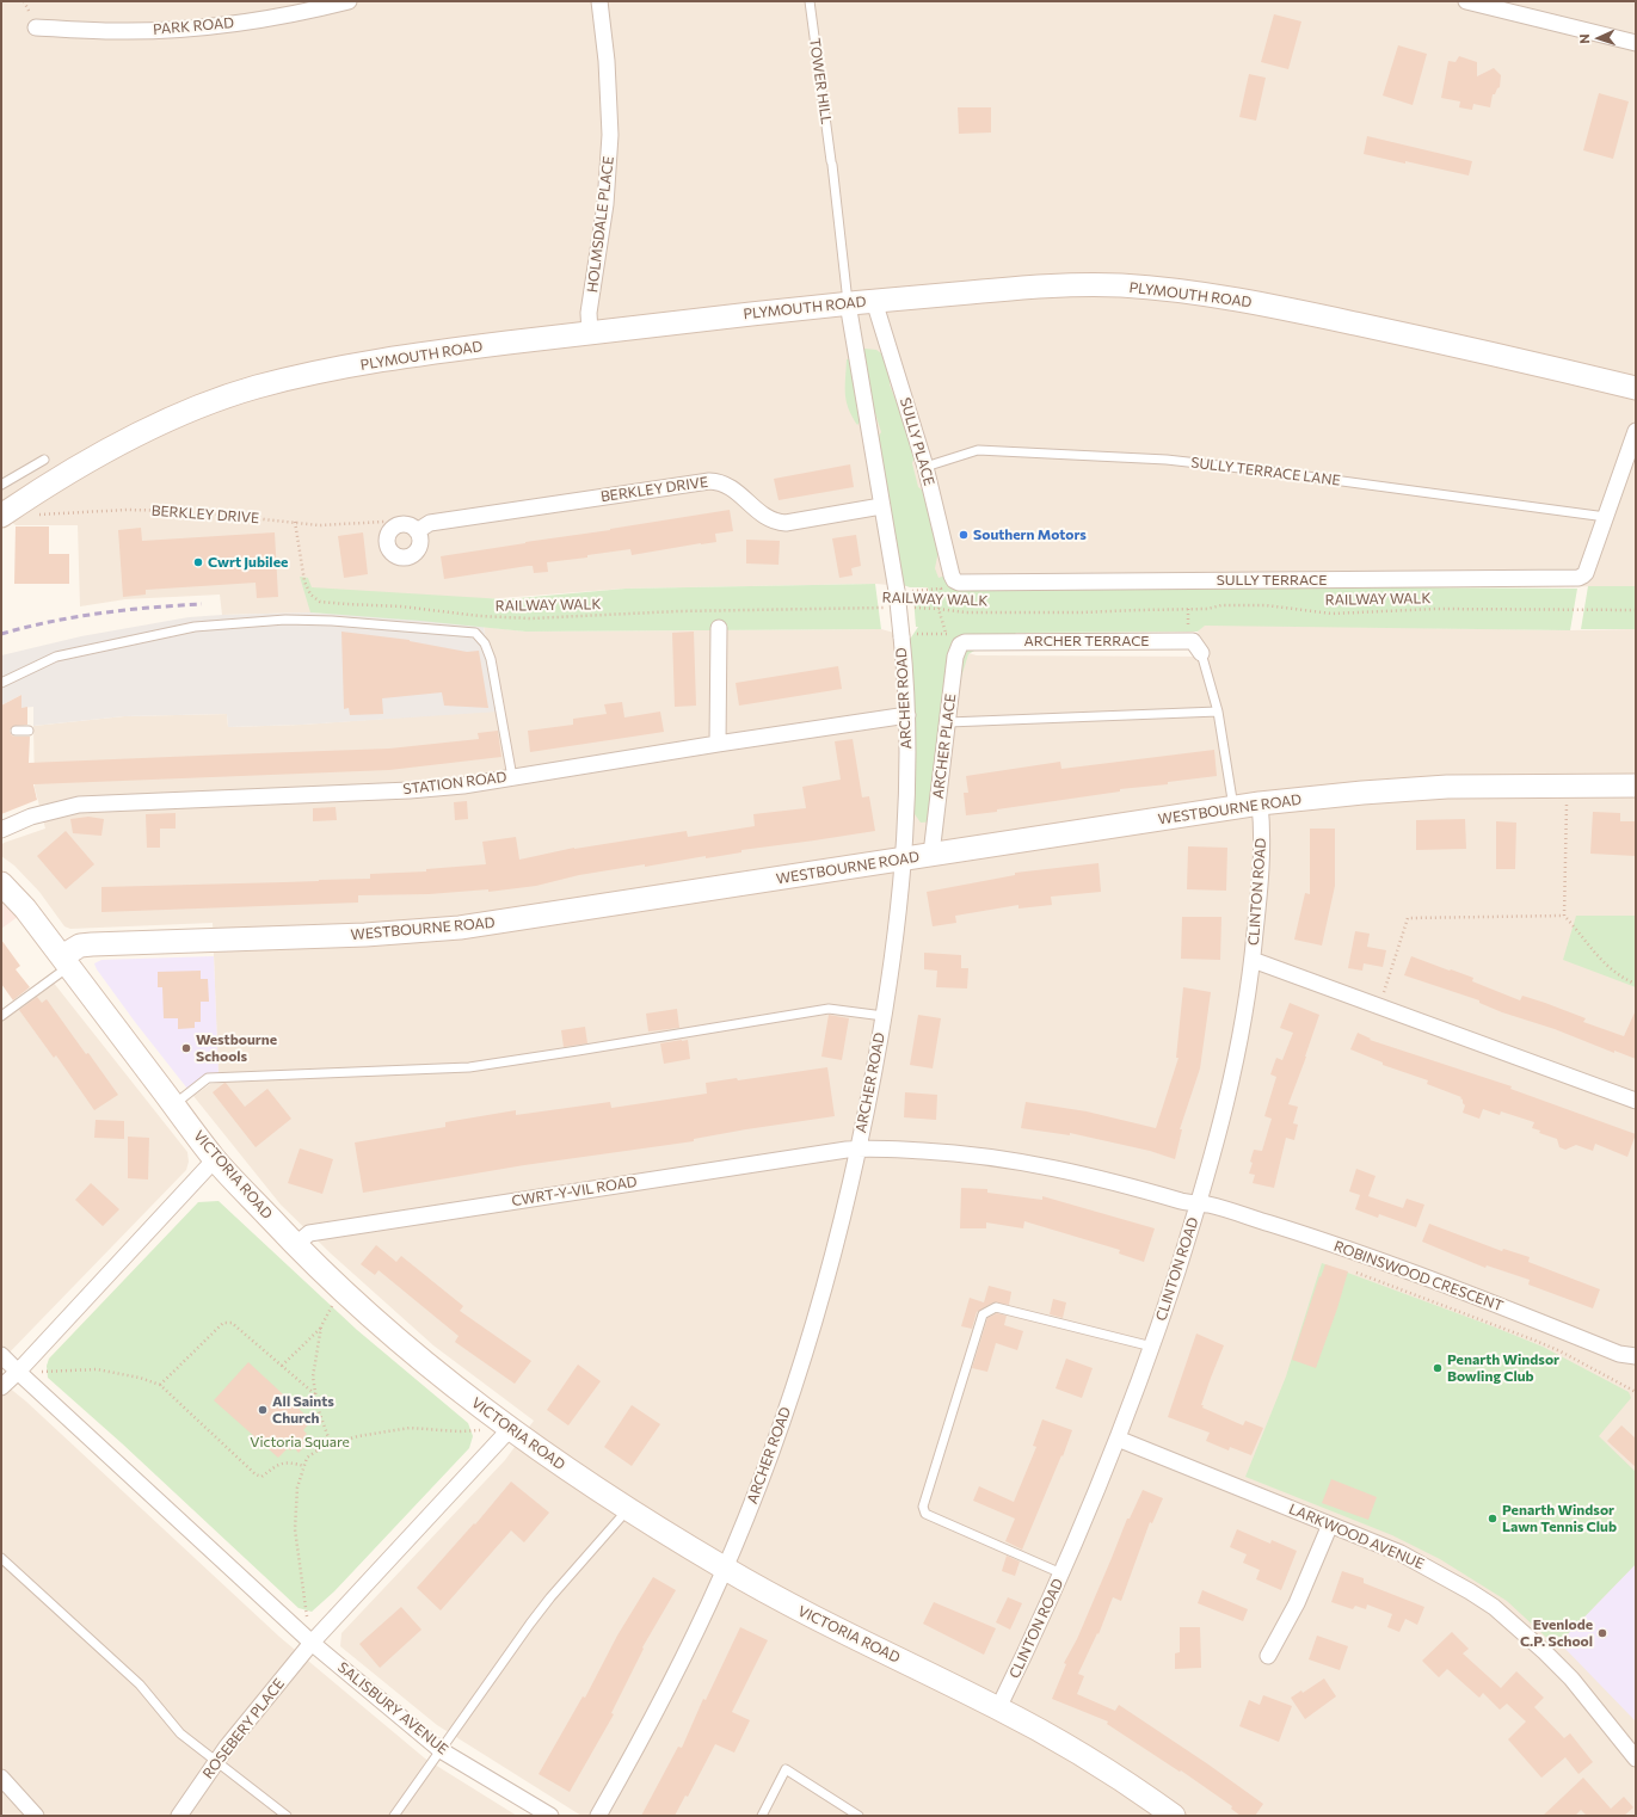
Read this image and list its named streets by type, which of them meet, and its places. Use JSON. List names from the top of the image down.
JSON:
{
  "streets": {
    "street": [
      "PARK ROAD",
      "HOLMSDALE PLACE",
      "PLYMOUTH ROAD",
      "SULLY PLACE",
      "BERKLEY DRIVE",
      "SULLY TERRACE",
      "ARCHER TERRACE",
      "ARCHER ROAD",
      "ARCHER PLACE",
      "STATION ROAD",
      "WESTBOURNE ROAD",
      "CLINTON ROAD",
      "VICTORIA ROAD",
      "CWRT-Y-VIL ROAD",
      "ROBINSWOOD CRESCENT",
      "LARKWOOD AVENUE",
      "SALISBURY AVENUE",
      "ROSEBERY PLACE"
    ],
    "lane": ["TOWER HILL", "SULLY TERRACE LANE"],
    "path": ["RAILWAY WALK"]
  },
  "crossings": [
    ["TOWER HILL", "PLYMOUTH ROAD"],
    ["TOWER HILL", "ARCHER ROAD"],
    ["HOLMSDALE PLACE", "PLYMOUTH ROAD"],
    ["PLYMOUTH ROAD", "SULLY PLACE"],
    ["PLYMOUTH ROAD", "BERKLEY DRIVE"],
    ["PLYMOUTH ROAD", "ARCHER ROAD"],
    ["SULLY PLACE", "SULLY TERRACE LANE"],
    ["SULLY PLACE", "SULLY TERRACE"],
    ["SULLY TERRACE LANE", "SULLY TERRACE"],
    ["BERKLEY DRIVE", "RAILWAY WALK"],
    ["BERKLEY DRIVE", "ARCHER ROAD"],
    ["ARCHER TERRACE", "ARCHER PLACE"],
    ["ARCHER ROAD", "STATION ROAD"],
    ["ARCHER ROAD", "WESTBOURNE ROAD"],
    ["ARCHER ROAD", "VICTORIA ROAD"],
    ["ARCHER ROAD", "CWRT-Y-VIL ROAD"],
    ["ARCHER PLACE", "WESTBOURNE ROAD"],
    ["WESTBOURNE ROAD", "CLINTON ROAD"],
    ["WESTBOURNE ROAD", "VICTORIA ROAD"],
    ["CLINTON ROAD", "VICTORIA ROAD"],
    ["CLINTON ROAD", "CWRT-Y-VIL ROAD"],
    ["CLINTON ROAD", "ROBINSWOOD CRESCENT"],
    ["CLINTON ROAD", "LARKWOOD AVENUE"],
    ["VICTORIA ROAD", "CWRT-Y-VIL ROAD"],
    ["CWRT-Y-VIL ROAD", "ROBINSWOOD CRESCENT"],
    ["SALISBURY AVENUE", "ROSEBERY PLACE"]
  ],
  "parks": ["Victoria Square"],
  "places": [
    "Southern Motors",
    "Cwrt Jubilee",
    "Westbourne Schools",
    "Penarth Windsor Bowling Club",
    "All Saints Church",
    "Penarth Windsor Lawn Tennis Club",
    "Evenlode C.P. School"
  ],
  "north": "left"
}
